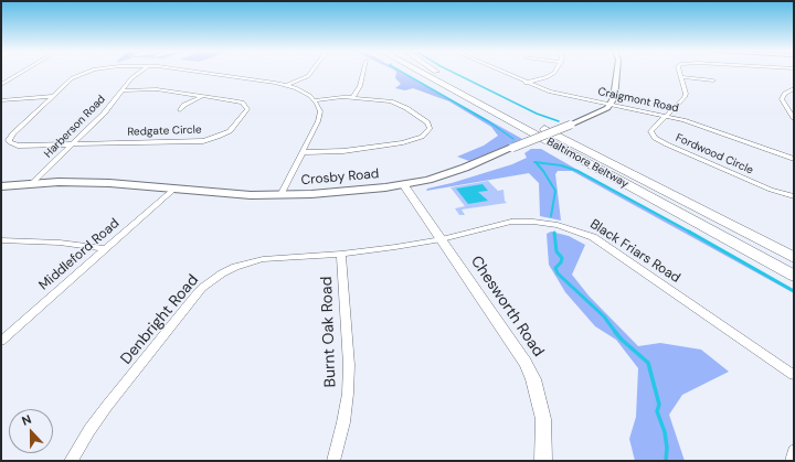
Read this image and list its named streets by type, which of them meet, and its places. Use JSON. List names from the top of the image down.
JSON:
{
  "streets": {
    "highway": ["Baltimore Beltway"],
    "main road": ["Crosby Road"],
    "street": [
      "Craigmont Road",
      "Harberson Road",
      "Redgate Circle",
      "Fordwood Circle",
      "Black Friars Road",
      "Middleford Road",
      "Chesworth Road",
      "Denbright Road",
      "Burnt Oak Road"
    ]
  },
  "crossings": [
    ["Craigmont Road", "Fordwood Circle"],
    ["Craigmont Road", "Crosby Road"],
    ["Harberson Road", "Redgate Circle"],
    ["Harberson Road", "Crosby Road"],
    ["Crosby Road", "Middleford Road"],
    ["Crosby Road", "Chesworth Road"],
    ["Black Friars Road", "Chesworth Road"],
    ["Black Friars Road", "Denbright Road"],
    ["Chesworth Road", "Denbright Road"],
    ["Denbright Road", "Burnt Oak Road"]
  ],
  "north": "top"
}
